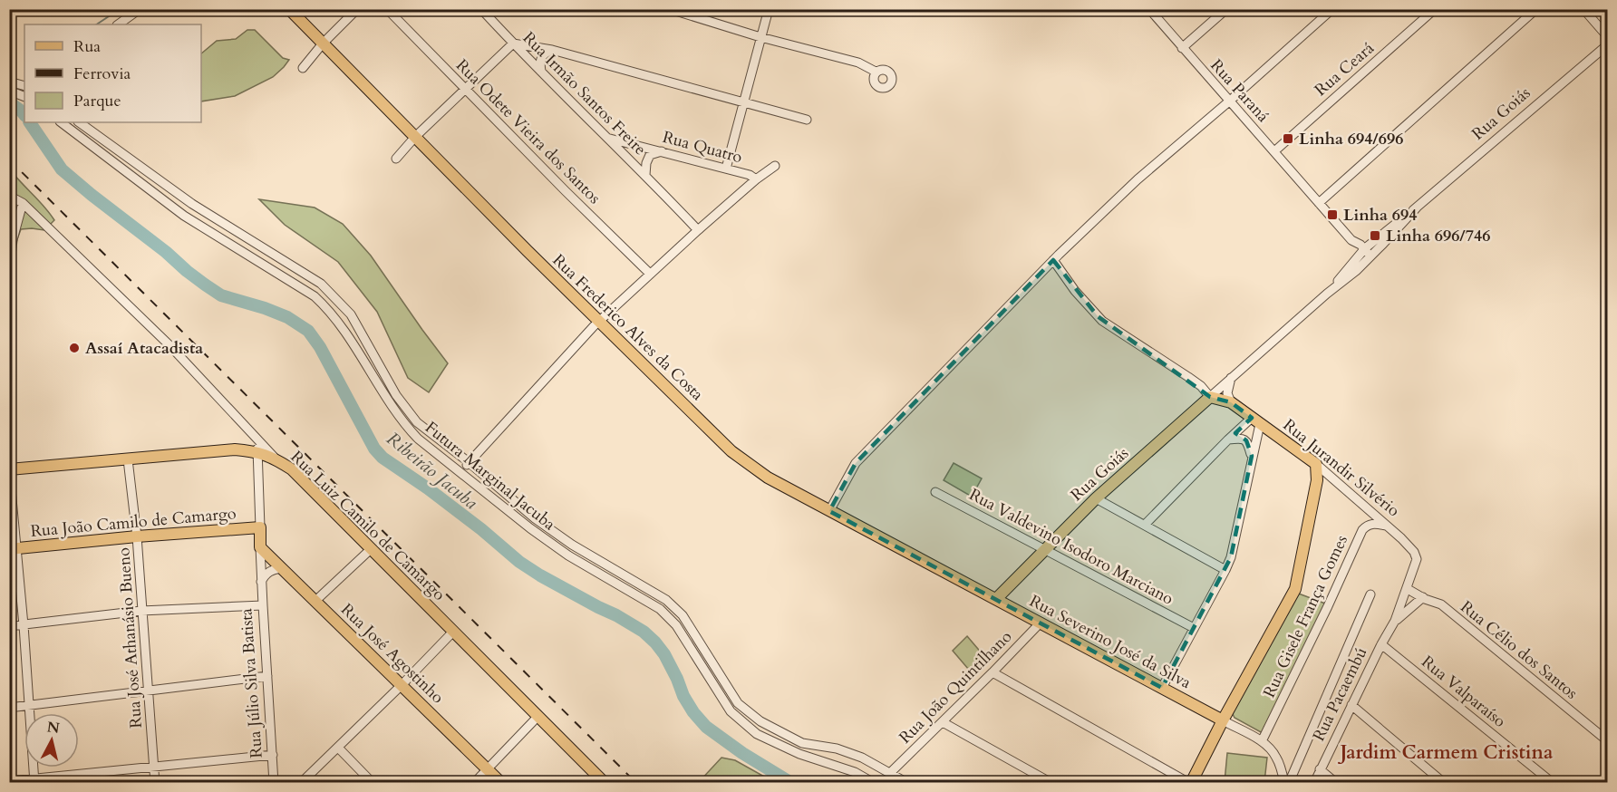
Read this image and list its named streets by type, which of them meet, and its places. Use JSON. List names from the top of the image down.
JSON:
{
  "streets": {
    "main road": [
      "Rua Goiás",
      "Rua Frederico Alves da Costa",
      "Rua Jurandir Silvério",
      "Rua João Camilo de Camargo",
      "Rua Luiz Camilo de Camargo",
      "Rua Severino José da Silva",
      "Rua José Agostinho",
      "Rua Júlio Silva Batista"
    ],
    "street": [
      "Rua Ceará",
      "Rua Paraná",
      "Rua Irmão Santos Freire",
      "Rua Odete Vieira dos Santos",
      "Rua Quatro",
      "Futura Marginal Jacuba",
      "Rua Valdevino Isodoro Marciano",
      "Rua Gisele França Gomes",
      "Rua José Athanásio Bueno",
      "Rua Célio dos Santos",
      "Rua João Quintilhano",
      "Rua Valparaíso",
      "Rua Pacaembú"
    ]
  },
  "crossings": [
    ["Rua Ceará", "Rua Paraná"],
    ["Rua Paraná", "Rua Goiás"],
    ["Rua Irmão Santos Freire", "Rua Quatro"],
    ["Rua Goiás", "Rua Frederico Alves da Costa"],
    ["Rua Goiás", "Rua Jurandir Silvério"],
    ["Rua Goiás", "Rua Valdevino Isodoro Marciano"],
    ["Rua Goiás", "Rua Severino José da Silva"],
    ["Rua Frederico Alves da Costa", "Rua Severino José da Silva"],
    ["Rua Jurandir Silvério", "Rua Gisele França Gomes"],
    ["Rua Jurandir Silvério", "Rua Célio dos Santos"],
    ["Rua Jurandir Silvério", "Rua Pacaembú"],
    ["Futura Marginal Jacuba", "Rua João Quintilhano"],
    ["Rua João Camilo de Camargo", "Rua José Athanásio Bueno"],
    ["Rua João Camilo de Camargo", "Rua Júlio Silva Batista"],
    ["Rua Luiz Camilo de Camargo", "Rua José Athanásio Bueno"],
    ["Rua Luiz Camilo de Camargo", "Rua Júlio Silva Batista"],
    ["Rua Gisele França Gomes", "Rua Severino José da Silva"],
    ["Rua Severino José da Silva", "Rua João Quintilhano"],
    ["Rua Célio dos Santos", "Rua Pacaembú"],
    ["Rua José Agostinho", "Rua Júlio Silva Batista"],
    ["Rua Valparaíso", "Rua Pacaembú"]
  ],
  "districts": ["Jardim Carmem Cristina"],
  "water": ["Ribeirão Jacuba"],
  "places": {
    "transit": ["Linha 694/696", "Linha 694", "Linha 696/746"],
    "other": ["Assaí Atacadista"]
  },
  "legend": ["Rua", "Ferrovia", "Parque"],
  "north": "top"
}
